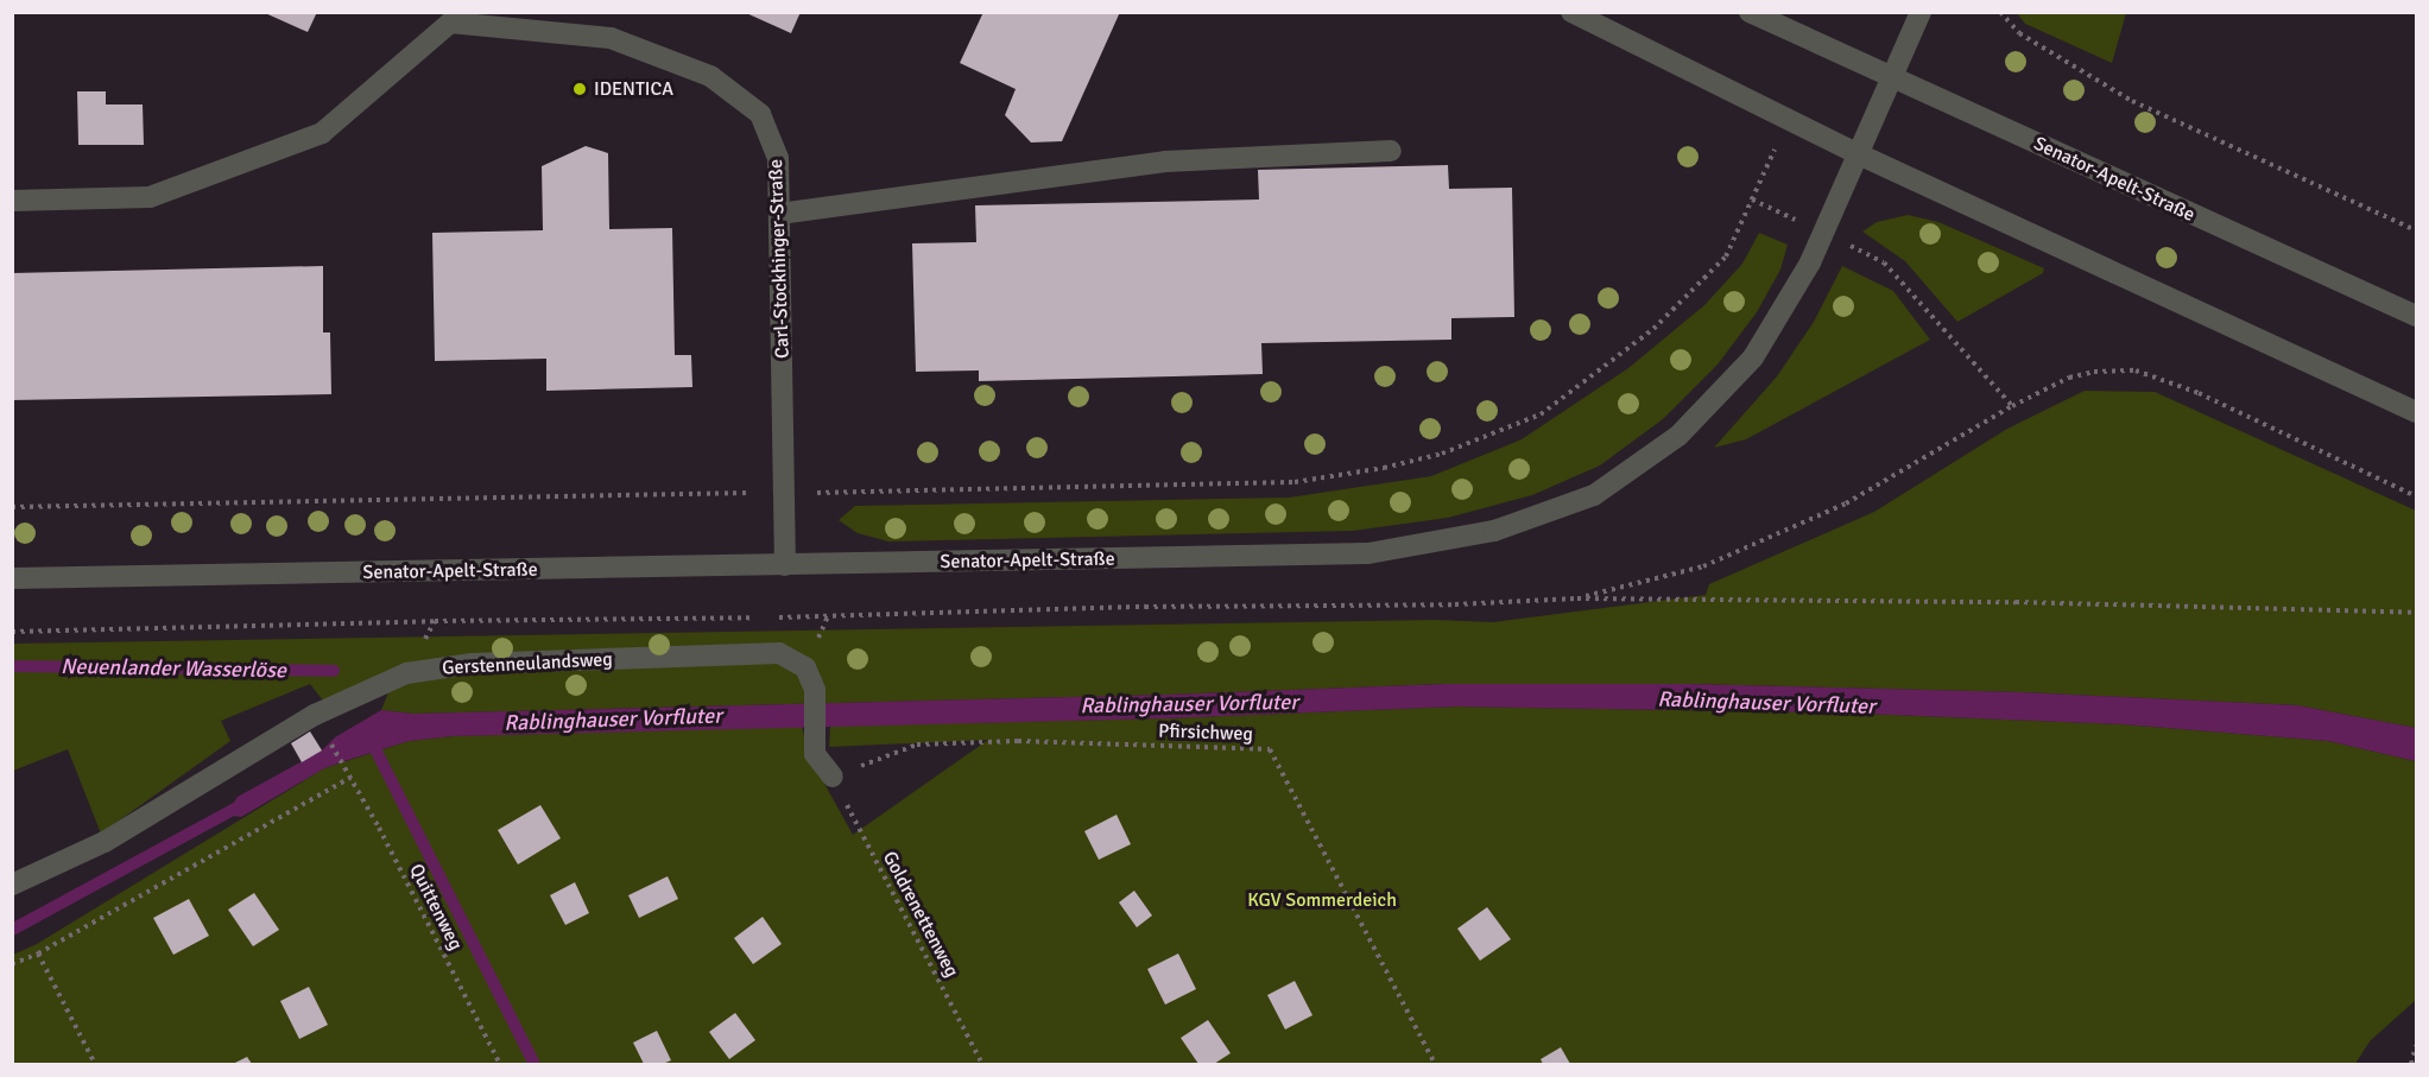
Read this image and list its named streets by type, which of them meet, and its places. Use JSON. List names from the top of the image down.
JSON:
{
  "streets": {
    "street": ["Senator-Apelt-Straße", "Carl-Stockhinger-Straße", "Gerstenneulandsweg"],
    "path": ["Pfirsichweg", "Quittenweg", "Goldrenettenweg"]
  },
  "crossings": [
    ["Senator-Apelt-Straße", "Carl-Stockhinger-Straße"],
    ["Gerstenneulandsweg", "Pfirsichweg"],
    ["Gerstenneulandsweg", "Goldrenettenweg"],
    ["Pfirsichweg", "Goldrenettenweg"]
  ],
  "water": ["Neuenlander Wasserlöse", "Rablinghauser Vorfluter"],
  "parks": ["KGV Sommerdeich"],
  "places": ["IDENTICA"]
}
